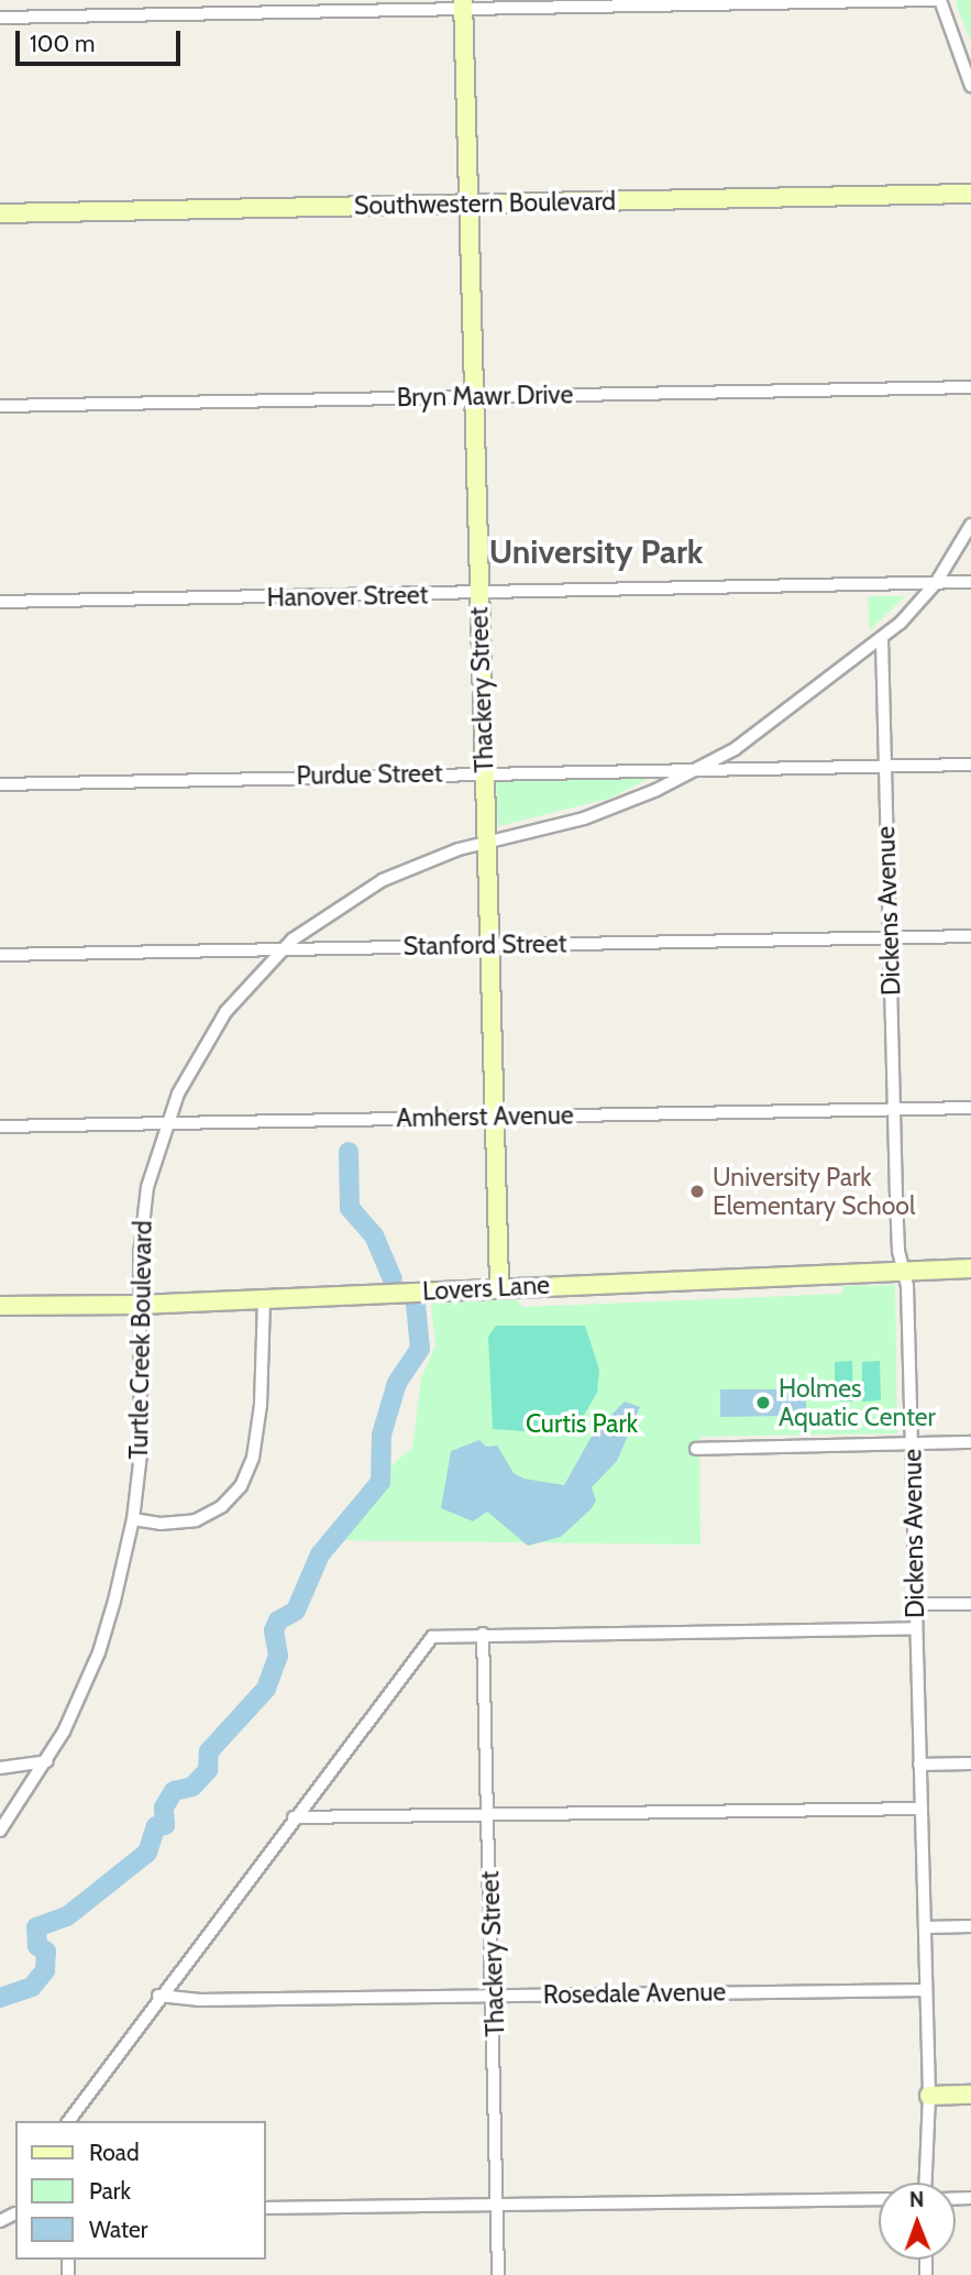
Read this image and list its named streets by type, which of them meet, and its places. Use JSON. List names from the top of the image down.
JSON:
{
  "streets": {
    "street": [
      "Southwestern Boulevard",
      "Bryn Mawr Drive",
      "Hanover Street",
      "Thackery Street",
      "Purdue Street",
      "Dickens Avenue",
      "Stanford Street",
      "Amherst Avenue",
      "Lovers Lane",
      "Turtle Creek Boulevard",
      "Rosedale Avenue"
    ]
  },
  "crossings": [
    ["Southwestern Boulevard", "Thackery Street"],
    ["Bryn Mawr Drive", "Thackery Street"],
    ["Hanover Street", "Thackery Street"],
    ["Hanover Street", "Turtle Creek Boulevard"],
    ["Thackery Street", "Purdue Street"],
    ["Thackery Street", "Stanford Street"],
    ["Thackery Street", "Amherst Avenue"],
    ["Thackery Street", "Lovers Lane"],
    ["Thackery Street", "Turtle Creek Boulevard"],
    ["Thackery Street", "Rosedale Avenue"],
    ["Purdue Street", "Dickens Avenue"],
    ["Purdue Street", "Turtle Creek Boulevard"],
    ["Dickens Avenue", "Stanford Street"],
    ["Dickens Avenue", "Amherst Avenue"],
    ["Dickens Avenue", "Lovers Lane"],
    ["Dickens Avenue", "Turtle Creek Boulevard"],
    ["Dickens Avenue", "Rosedale Avenue"],
    ["Stanford Street", "Turtle Creek Boulevard"],
    ["Amherst Avenue", "Turtle Creek Boulevard"],
    ["Lovers Lane", "Turtle Creek Boulevard"]
  ],
  "districts": ["University Park"],
  "parks": ["Curtis Park"],
  "places": ["University Park Elementary School", "Holmes Aquatic Center"],
  "legend": ["Road", "Park", "Water"],
  "scale_bar": "100 m",
  "north": "top"
}
